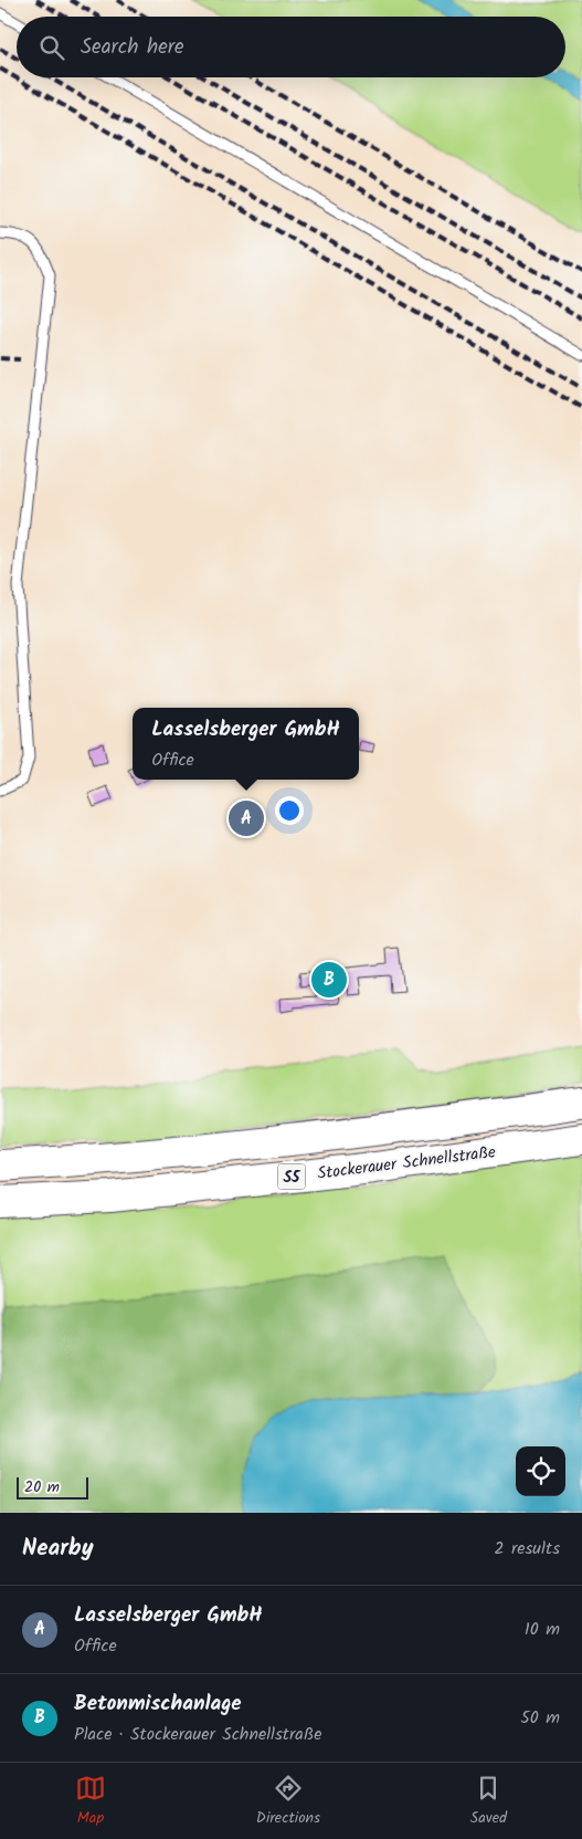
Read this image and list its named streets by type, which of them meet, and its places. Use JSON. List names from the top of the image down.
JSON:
{
  "streets": {
    "highway": ["Stockerauer Schnellstraße", "S5"]
  },
  "scale_bar": "20 m",
  "page": {
    "search": "Search here",
    "popup": ["Lasselsberger GmbH", "Office"],
    "pins": ["A", "B"],
    "scale": "20 m",
    "heading": ["Nearby", "2 results"],
    "list": [
      {
        "mark": "A",
        "name": "Lasselsberger GmbH",
        "note": "Office",
        "value": "10 m"
      },
      {
        "mark": "B",
        "name": "Betonmischanlage",
        "note": "Place · Stockerauer Schnellstraße",
        "value": "50 m"
      }
    ],
    "nav": ["Map", "Directions", "Saved"]
  }
}
